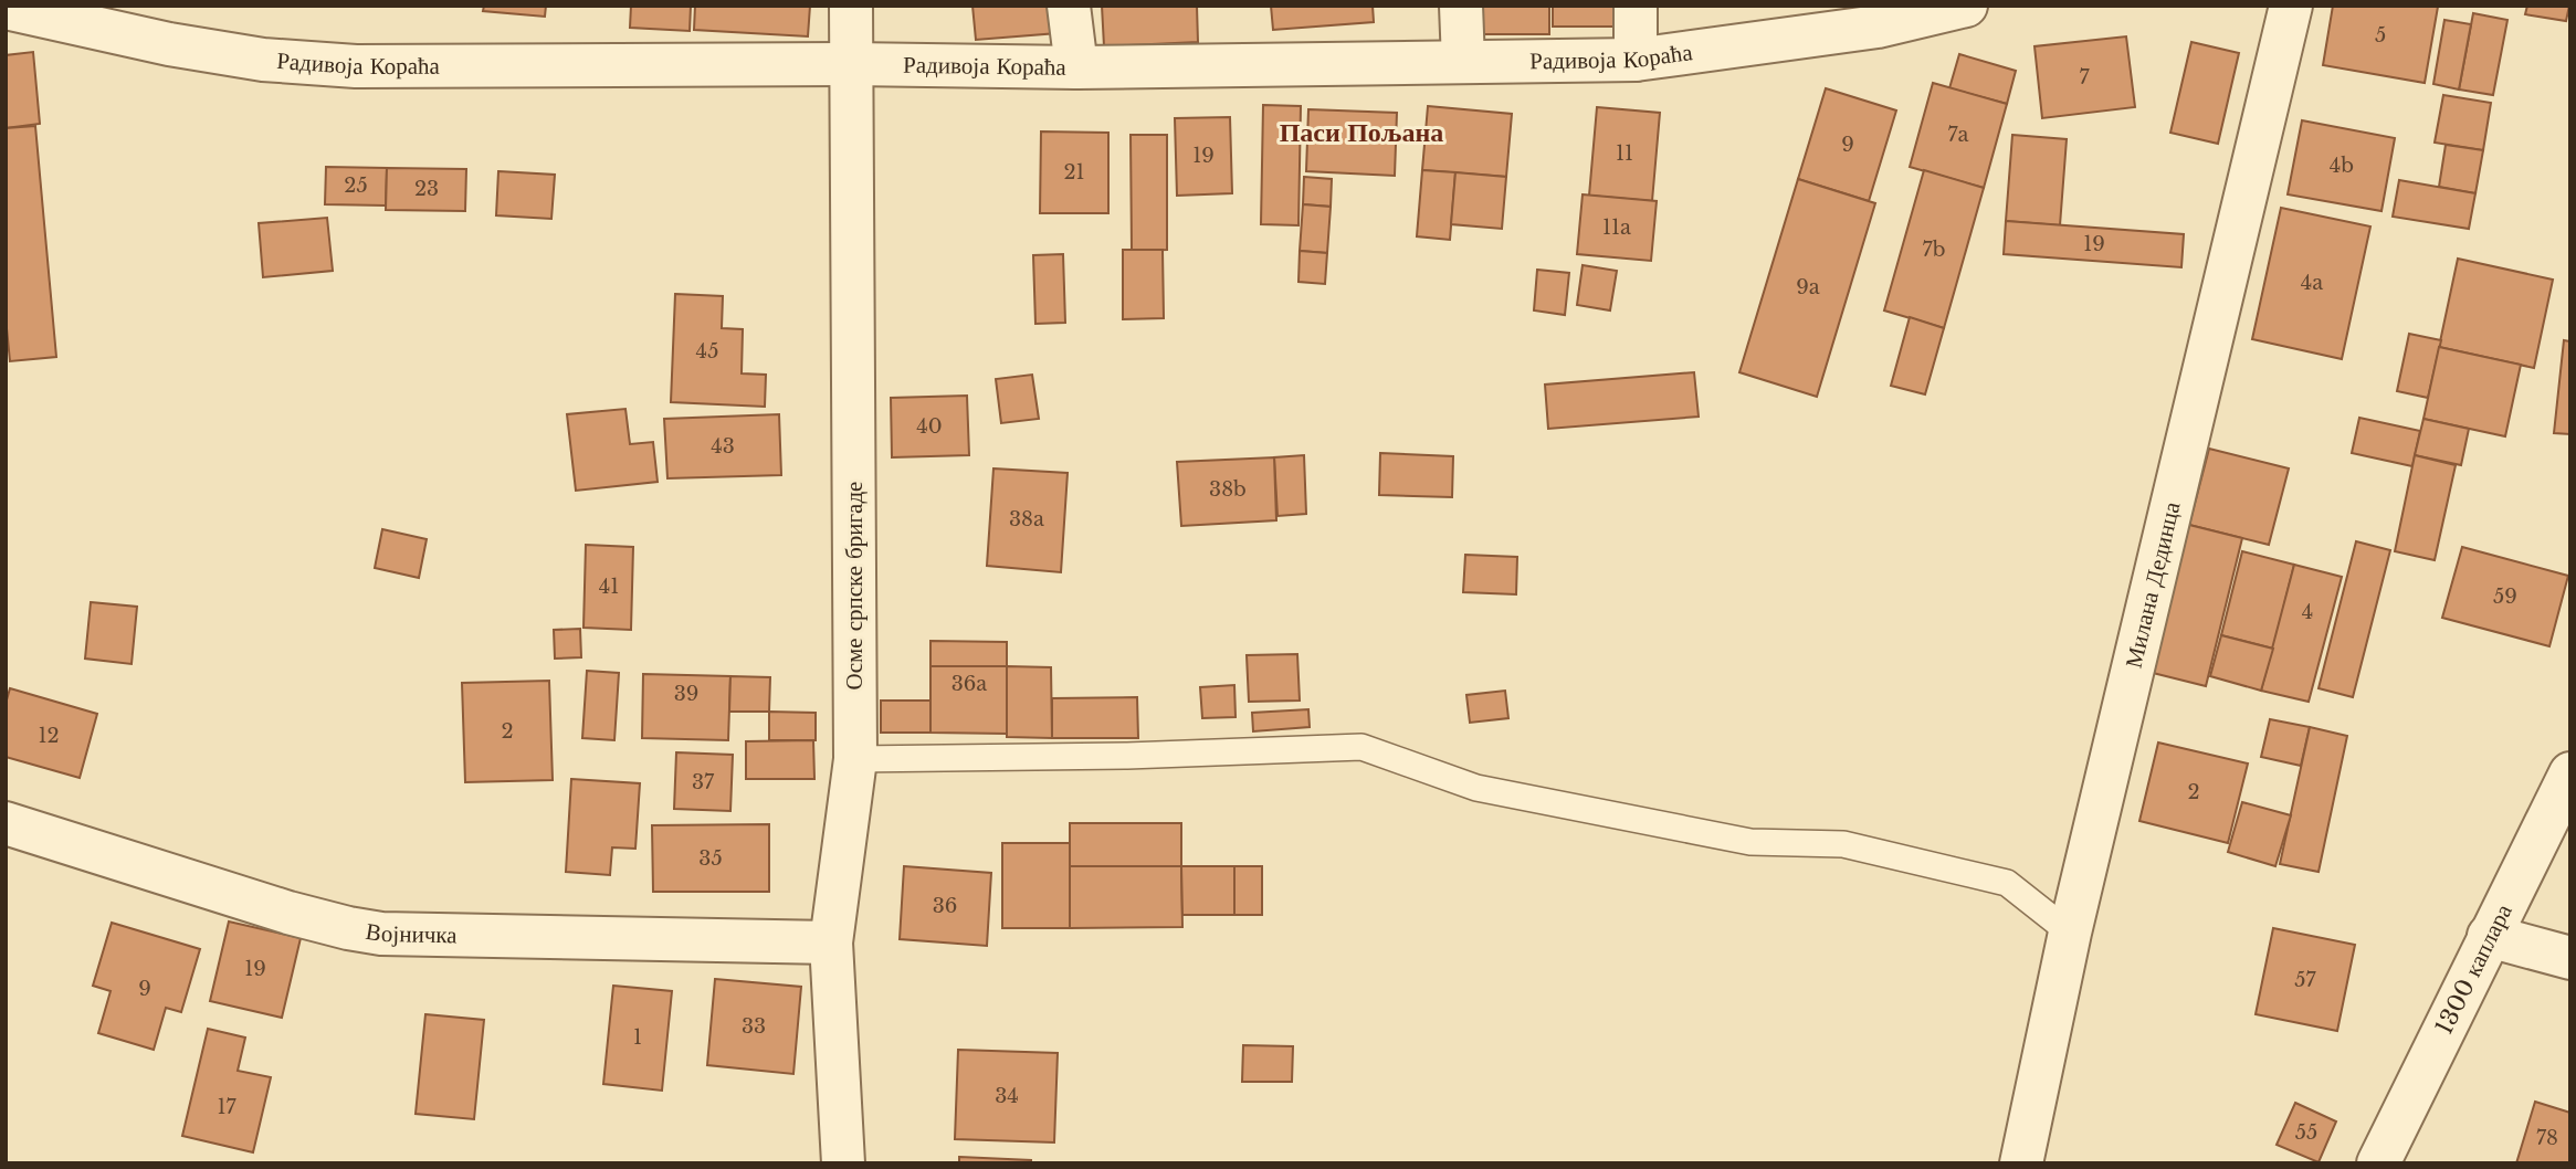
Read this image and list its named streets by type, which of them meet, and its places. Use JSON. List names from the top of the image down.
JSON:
{
  "streets": {
    "street": [
      "Радивоја Кораћа",
      "Милана Дединца",
      "Осме српске бригаде",
      "Војничка",
      "1300 каплара"
    ]
  },
  "crossings": [
    ["Радивоја Кораћа", "Осме српске бригаде"],
    ["Осме српске бригаде", "Војничка"]
  ],
  "districts": ["Паси Пољана"],
  "house_numbers": [
    "5",
    "7",
    "7a",
    "9",
    "11",
    "19",
    "4b",
    "21",
    "25",
    "23",
    "11a",
    "19",
    "7b",
    "4a",
    "9a",
    "45",
    "40",
    "43",
    "38b",
    "38a",
    "41",
    "59",
    "4",
    "36a",
    "39",
    "2",
    "12",
    "37",
    "2",
    "35",
    "36",
    "19",
    "57",
    "9",
    "33",
    "1",
    "34",
    "17",
    "55",
    "78"
  ]
}
